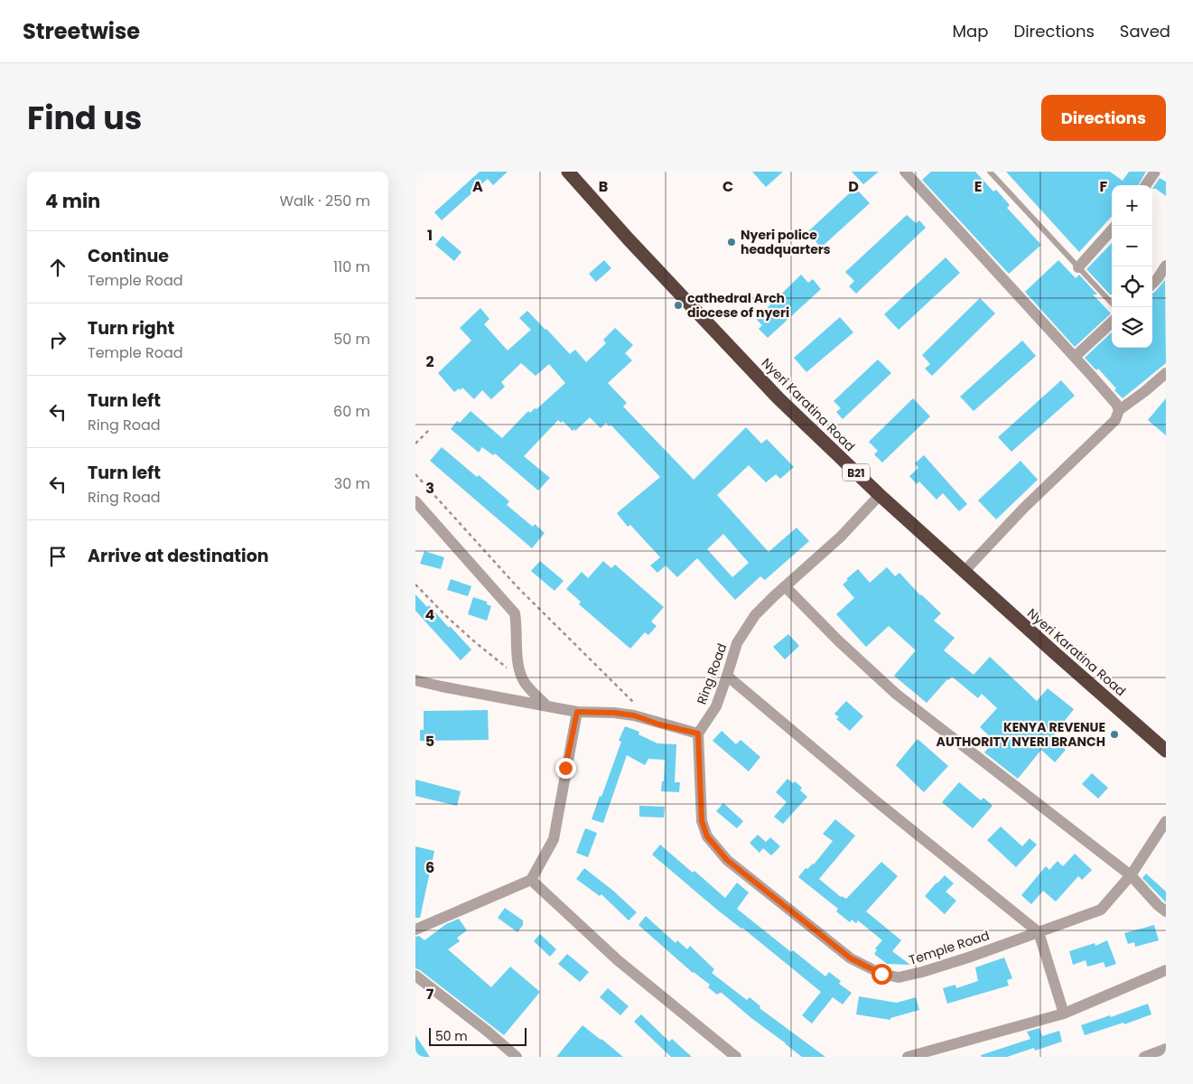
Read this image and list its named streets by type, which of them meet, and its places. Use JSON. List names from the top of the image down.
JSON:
{
  "streets": {
    "highway": ["Nyeri Karatina Road", "B21"],
    "street": ["Ring Road", "Temple Road"]
  },
  "crossings": [
    ["Nyeri Karatina Road", "Ring Road"],
    ["Ring Road", "Temple Road"]
  ],
  "places": ["Nyeri police headquarters", "cathedral Arch diocese of nyeri", "KENYA REVENUE AUTHORITY NYERI BRANCH"],
  "scale_bar": "50 m",
  "page": {
    "header": "Streetwise",
    "nav": ["Map", "Directions", "Saved"],
    "title": "Find us",
    "buttons": "Directions",
    "heading": ["4 min", "Walk · 250 m"],
    "map_buttons": ["+", "−"],
    "list": [
      ["Continue", "Temple Road", "110 m"],
      ["Turn right", "Temple Road", "50 m"],
      ["Turn left", "Ring Road", "60 m"],
      ["Turn left", "Ring Road", "30 m"],
      "Arrive at destination"
    ],
    "scale": "50 m"
  },
  "grid": {
    "columns": [
      "A",
      "B",
      "C",
      "D",
      "E",
      "F"
    ],
    "rows": [
      "1",
      "2",
      "3",
      "4",
      "5",
      "6",
      "7"
    ]
  }
}
